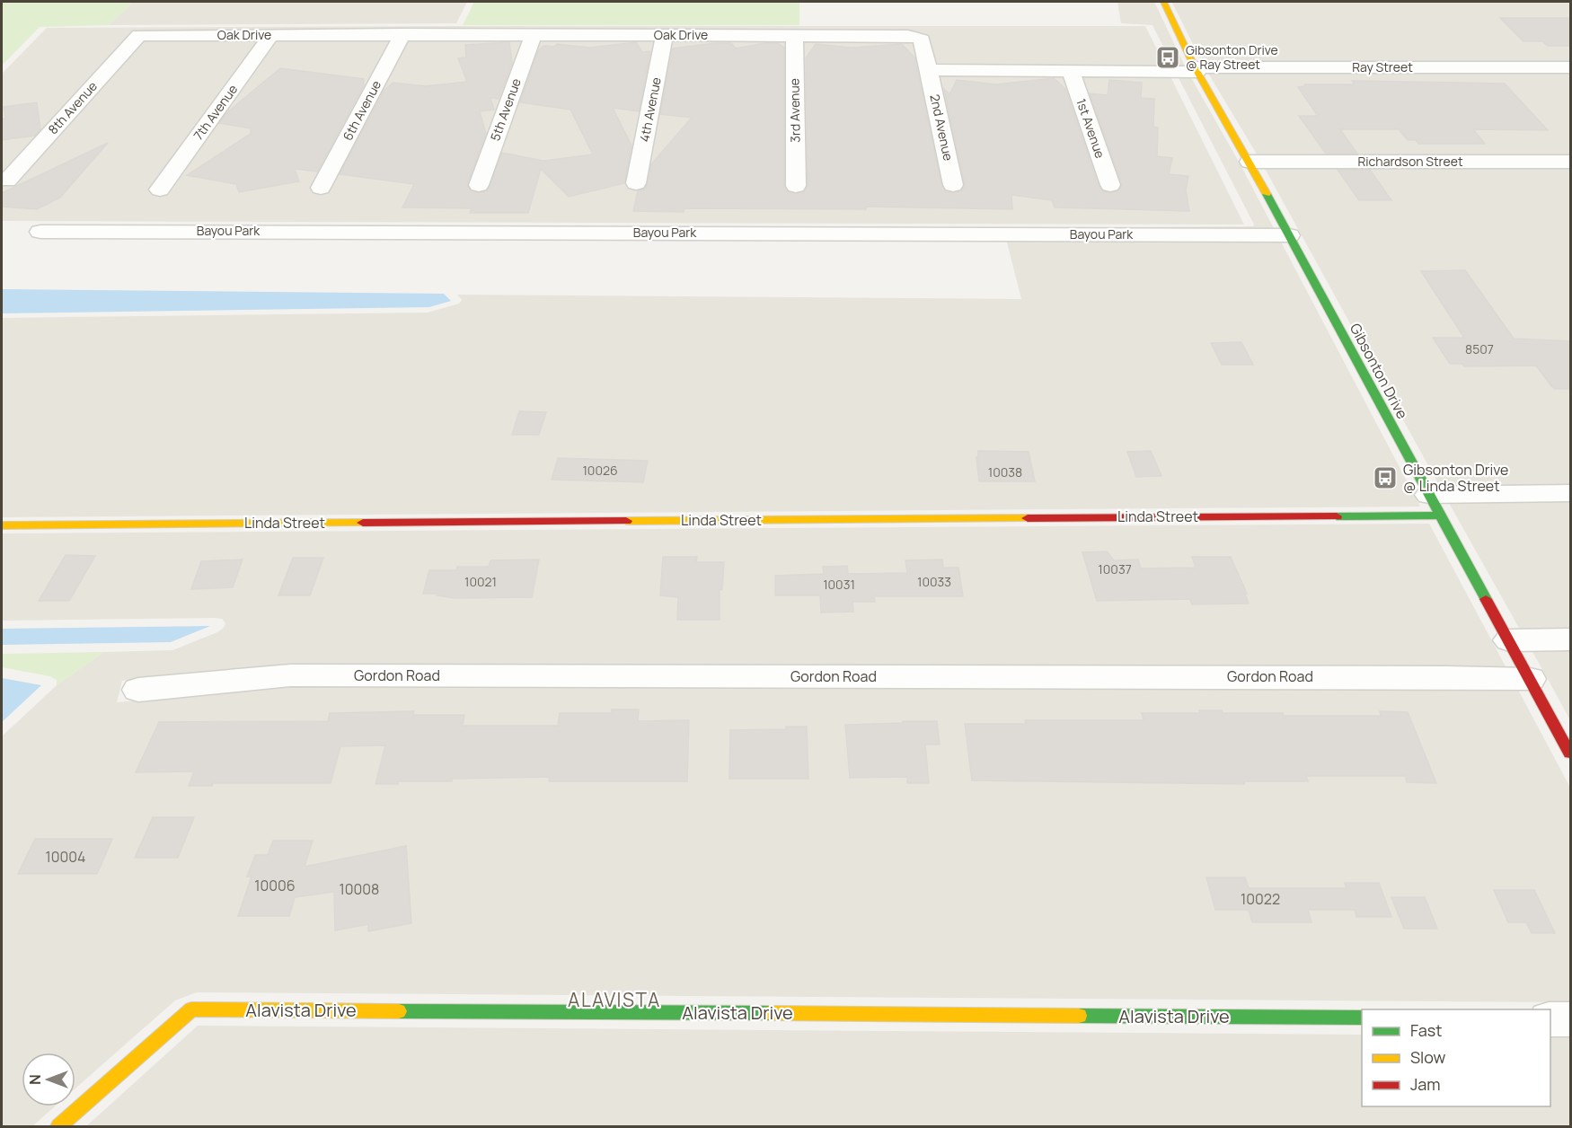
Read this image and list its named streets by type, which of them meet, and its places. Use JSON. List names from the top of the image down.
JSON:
{
  "streets": {
    "street": [
      "Oak Drive",
      "Ray Street",
      "8th Avenue",
      "5th Avenue",
      "4th Avenue",
      "6th Avenue",
      "3rd Avenue",
      "7th Avenue",
      "2nd Avenue",
      "1st Avenue",
      "Richardson Street",
      "Bayou Park",
      "Gibsonton Drive",
      "Linda Street",
      "Gordon Road",
      "Alavista Drive"
    ]
  },
  "crossings": [
    ["Oak Drive", "8th Avenue"],
    ["Oak Drive", "5th Avenue"],
    ["Oak Drive", "4th Avenue"],
    ["Oak Drive", "6th Avenue"],
    ["Oak Drive", "3rd Avenue"],
    ["Oak Drive", "7th Avenue"],
    ["Oak Drive", "2nd Avenue"],
    ["Ray Street", "Gibsonton Drive"],
    ["Richardson Street", "Gibsonton Drive"],
    ["Bayou Park", "Gibsonton Drive"],
    ["Gibsonton Drive", "Linda Street"],
    ["Gibsonton Drive", "Gordon Road"]
  ],
  "districts": ["ALAVISTA"],
  "places": {
    "bus stop": ["Gibsonton Drive @ Ray Street", "Gibsonton Drive @ Linda Street"]
  },
  "house_numbers": [
    "8507",
    "10026",
    "10038",
    "10037",
    "10021",
    "10033",
    "10031",
    "10004",
    "10006",
    "10008",
    "10022"
  ],
  "legend": ["Fast", "Slow", "Jam"],
  "north": "left"
}
